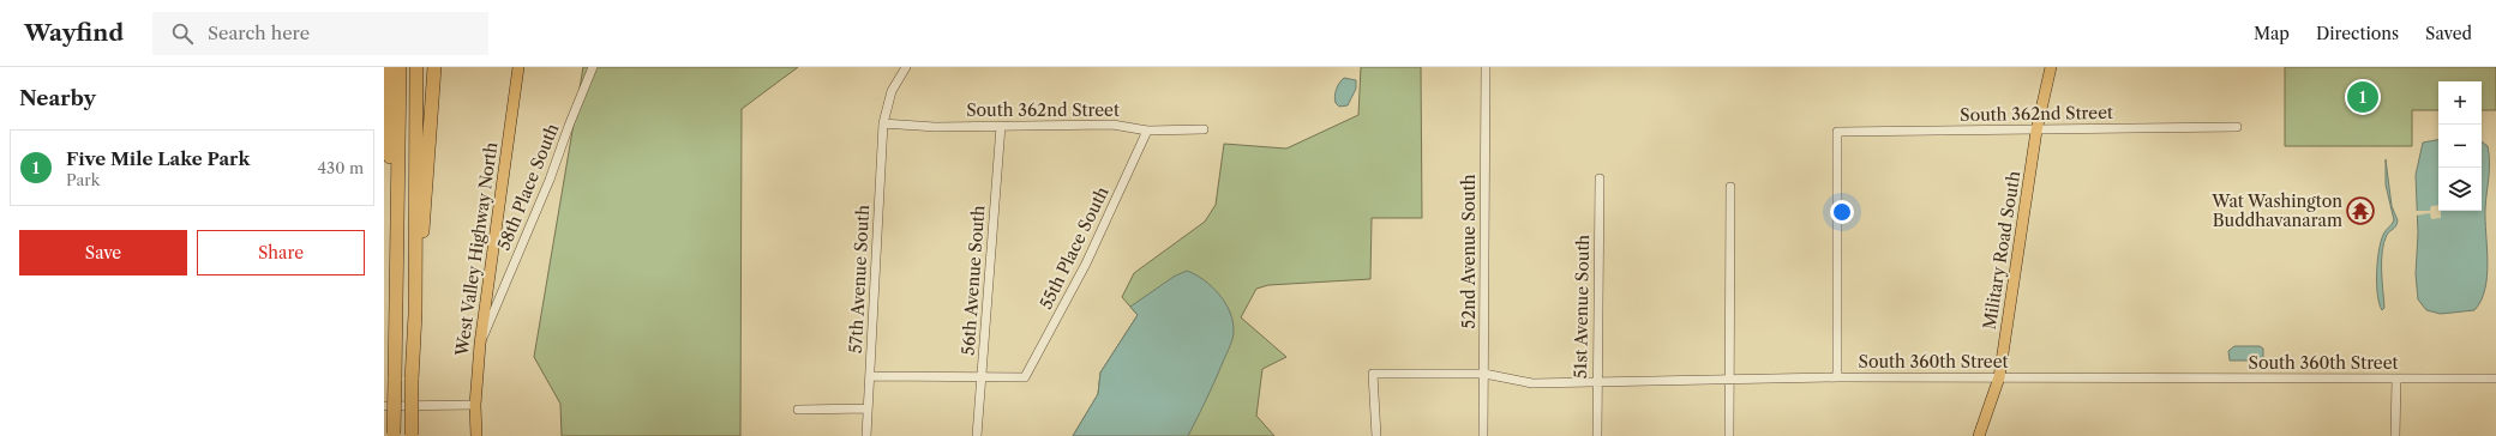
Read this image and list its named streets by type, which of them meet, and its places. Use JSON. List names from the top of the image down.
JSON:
{
  "streets": {
    "main road": ["West Valley Highway North", "Military Road South"],
    "street": [
      "South 362nd Street",
      "58th Place South",
      "55th Place South",
      "52nd Avenue South",
      "57th Avenue South",
      "56th Avenue South",
      "51st Avenue South",
      "South 360th Street"
    ]
  },
  "crossings": [
    ["South 362nd Street", "55th Place South"],
    ["South 362nd Street", "Military Road South"],
    ["South 362nd Street", "57th Avenue South"],
    ["South 362nd Street", "56th Avenue South"],
    ["South 362nd Street", "South 360th Street"],
    ["58th Place South", "West Valley Highway North"],
    ["55th Place South", "56th Avenue South"],
    ["Military Road South", "South 360th Street"],
    ["52nd Avenue South", "South 360th Street"],
    ["51st Avenue South", "South 360th Street"]
  ],
  "places": {
    "temple": ["Wat Washington Buddhavanaram"]
  },
  "page": {
    "header": "Wayfind",
    "search": "Search here",
    "nav": ["Map", "Directions", "Saved"],
    "heading": "Nearby",
    "pins": "1",
    "map_buttons": ["+", "−"],
    "list": [
      {
        "mark": "1",
        "name": "Five Mile Lake Park",
        "note": "Park",
        "value": "430 m"
      }
    ],
    "buttons": ["Save", "Share"]
  }
}
